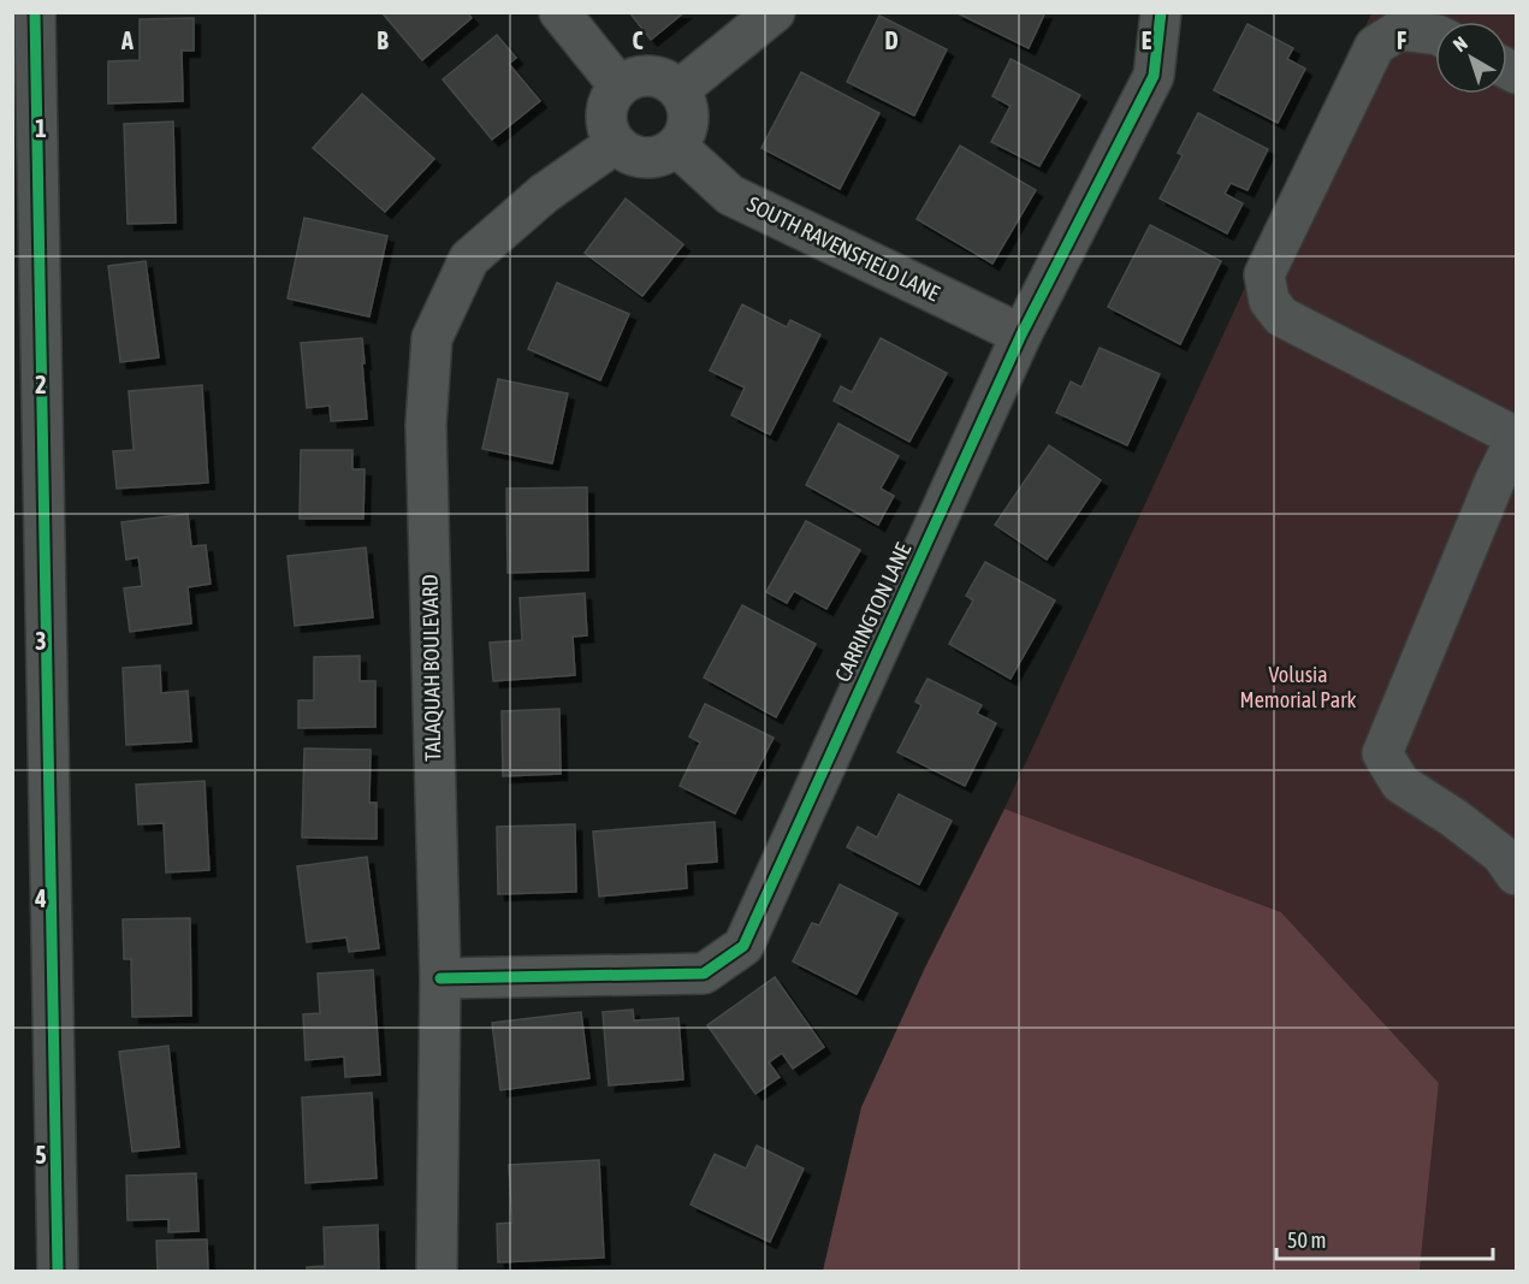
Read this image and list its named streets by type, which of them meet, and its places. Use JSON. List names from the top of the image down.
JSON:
{
  "streets": {
    "street": ["SOUTH RAVENSFIELD LANE", "CARRINGTON LANE", "TALAQUAH BOULEVARD"]
  },
  "crossings": [
    ["SOUTH RAVENSFIELD LANE", "CARRINGTON LANE"],
    ["SOUTH RAVENSFIELD LANE", "TALAQUAH BOULEVARD"],
    ["CARRINGTON LANE", "TALAQUAH BOULEVARD"]
  ],
  "parks": ["Volusia Memorial Park"],
  "scale_bar": "50 m",
  "north": "top left",
  "grid": {
    "columns": [
      "A",
      "B",
      "C",
      "D",
      "E",
      "F"
    ],
    "rows": [
      "1",
      "2",
      "3",
      "4",
      "5"
    ]
  }
}
